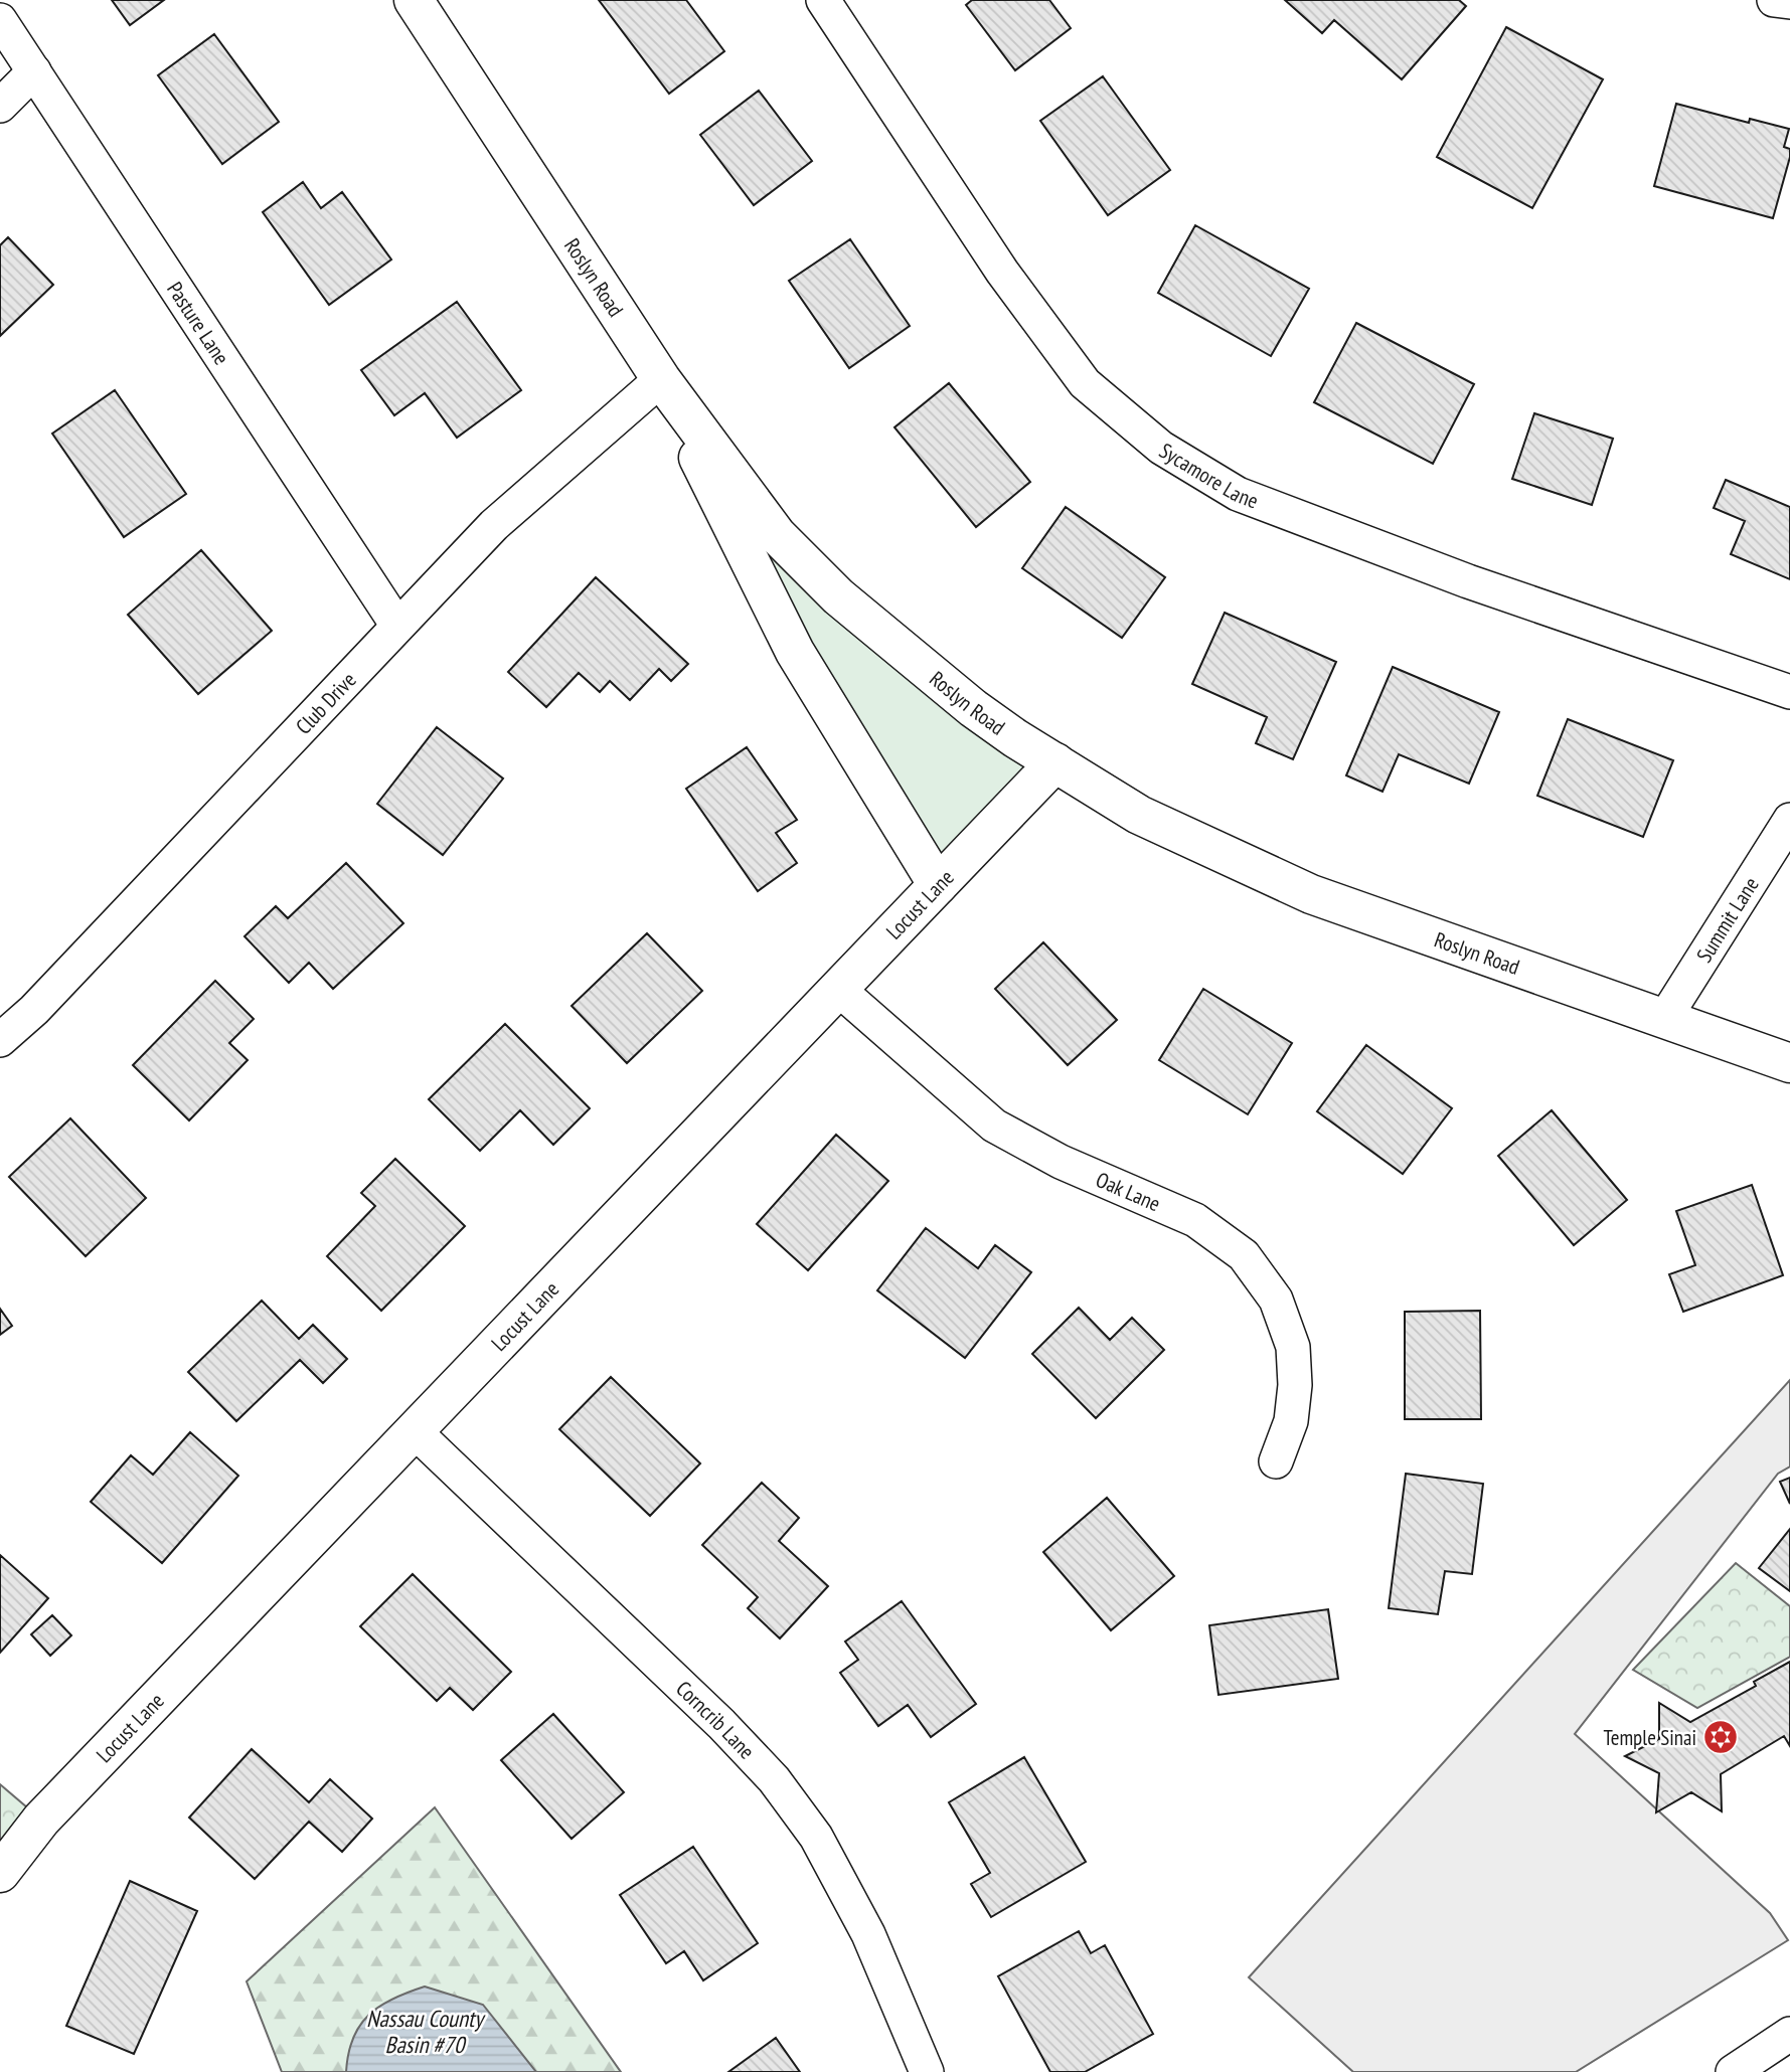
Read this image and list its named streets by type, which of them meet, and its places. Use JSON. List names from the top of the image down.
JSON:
{
  "streets": {
    "main road": ["Roslyn Road", "Locust Lane"],
    "street": [
      "Pasture Lane",
      "Sycamore Lane",
      "Club Drive",
      "Summit Lane",
      "Oak Lane",
      "Corncrib Lane"
    ]
  },
  "crossings": [
    ["Roslyn Road", "Club Drive"],
    ["Roslyn Road", "Locust Lane"],
    ["Roslyn Road", "Summit Lane"],
    ["Pasture Lane", "Club Drive"],
    ["Locust Lane", "Oak Lane"],
    ["Locust Lane", "Corncrib Lane"]
  ],
  "water": ["Nassau County Basin #70"],
  "places": {
    "synagogue": ["Temple Sinai"]
  }
}
